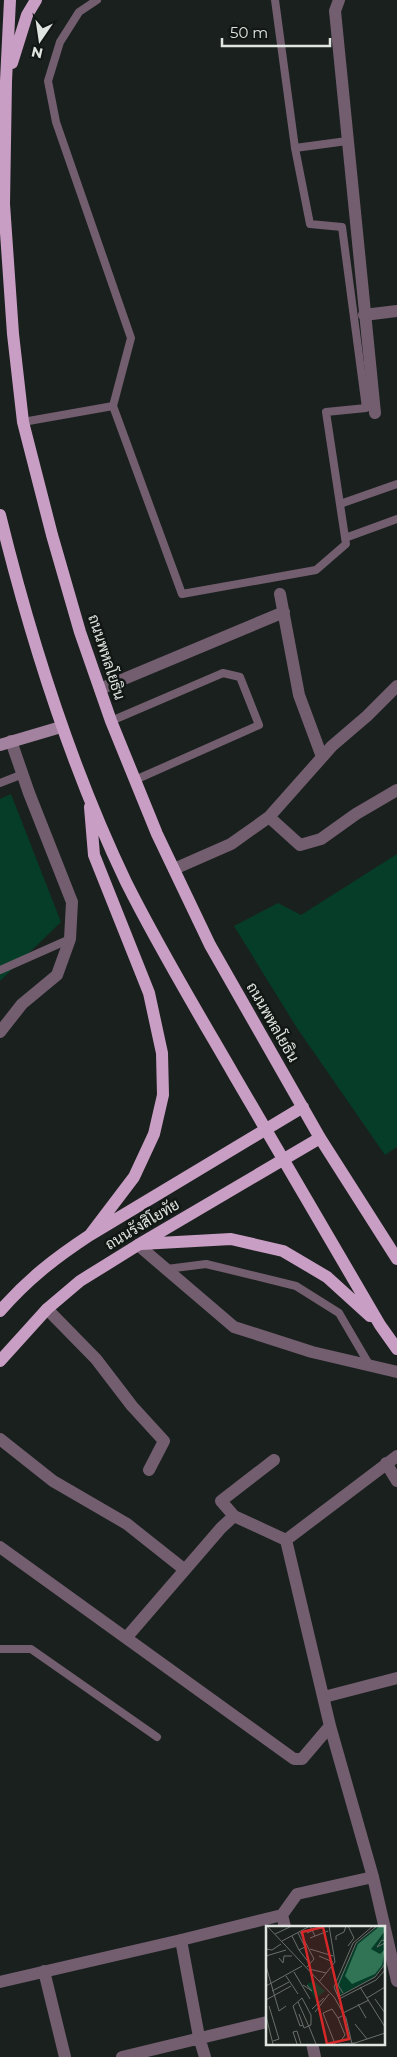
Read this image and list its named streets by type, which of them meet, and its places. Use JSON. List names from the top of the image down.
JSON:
{
  "streets": {
    "main road": ["ถนนพหลโยธิน", "ถนนรังสิโยทัย"]
  },
  "crossings": [
    ["ถนนพหลโยธิน", "ถนนรังสิโยทัย"]
  ],
  "scale_bar": "50 m",
  "north": "bottom"
}
